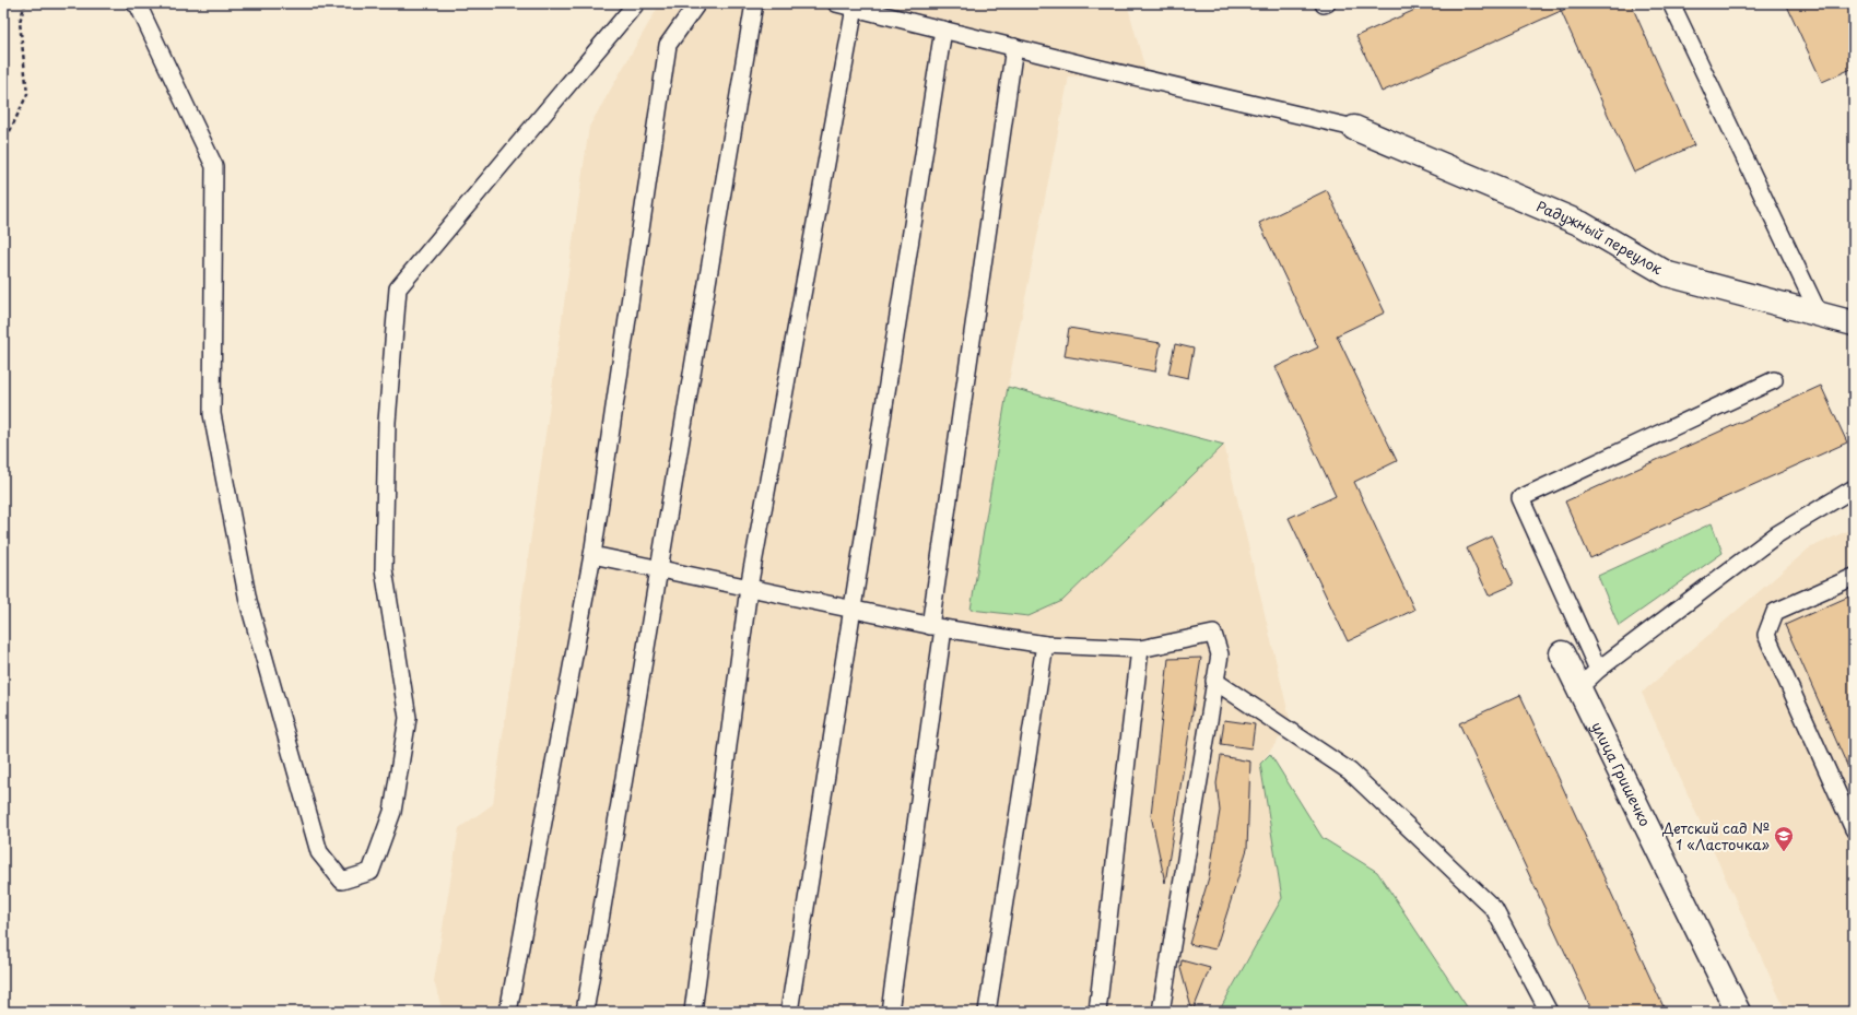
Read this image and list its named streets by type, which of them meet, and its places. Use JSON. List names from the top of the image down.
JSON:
{
  "streets": {
    "street": ["Радужный переулок", "улица Гришечко"]
  },
  "places": {
    "school or university": ["Детский сад № 1 «Ласточка»"]
  }
}
